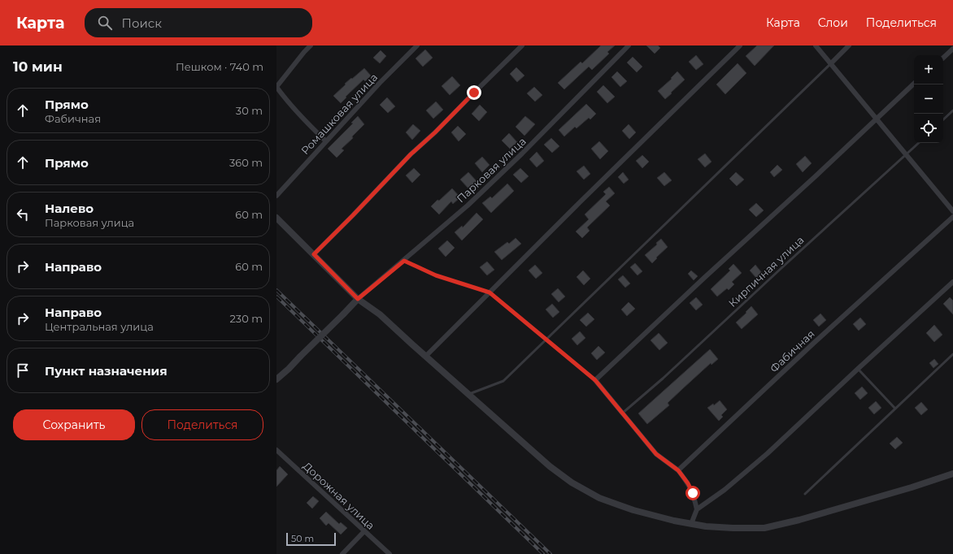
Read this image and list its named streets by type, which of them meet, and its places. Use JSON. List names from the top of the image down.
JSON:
{
  "streets": {
    "street": [
      "Ромашковая улица",
      "Парковая улица",
      "Фабичная",
      "Дорожная улица"
    ],
    "lane": ["Кирпичная улица"]
  },
  "scale_bar": "50 m",
  "page": {
    "header": "Карта",
    "search": "Поиск",
    "nav": ["Карта", "Слои", "Поделиться"],
    "heading": ["10 мин", "Пешком · 740 m"],
    "map_buttons": ["+", "−"],
    "list": [
      ["Прямо", "Фабичная", "30 m"],
      ["Прямо", "360 m"],
      ["Налево", "Парковая улица", "60 m"],
      ["Направо", "60 m"],
      ["Направо", "Центральная улица", "230 m"],
      "Пункт назначения"
    ],
    "buttons": ["Сохранить", "Поделиться"],
    "scale": "50 m"
  }
}
